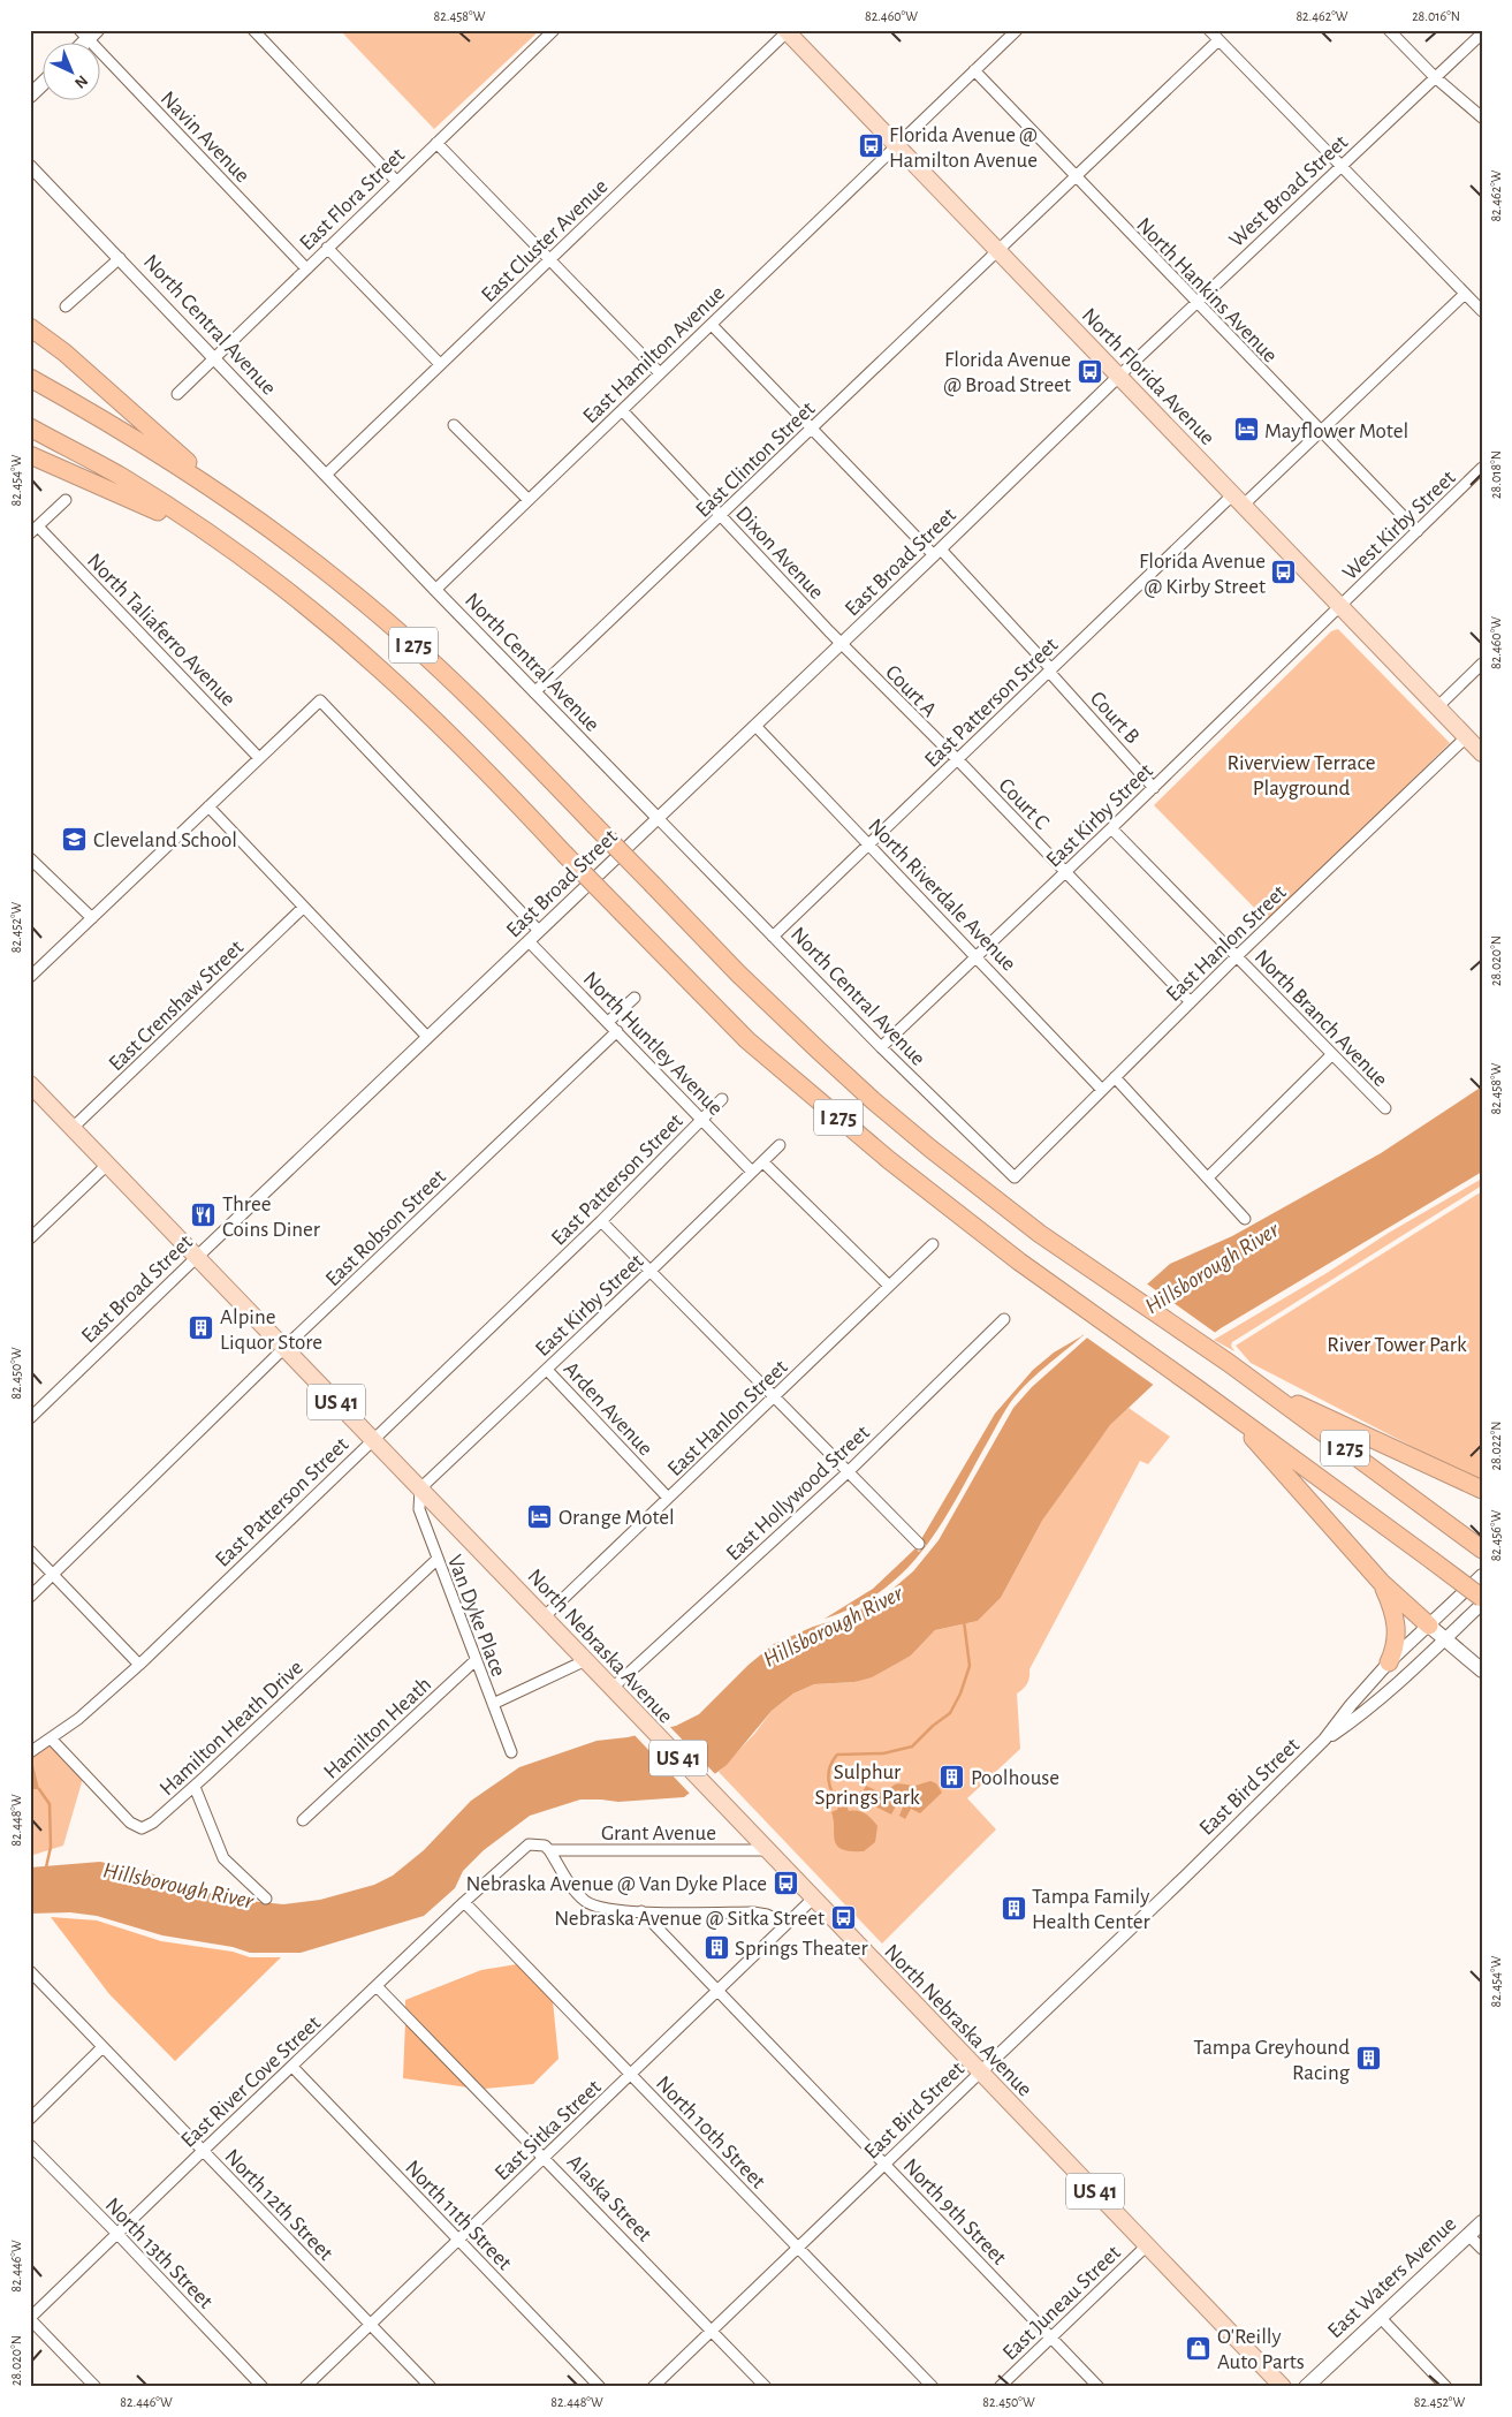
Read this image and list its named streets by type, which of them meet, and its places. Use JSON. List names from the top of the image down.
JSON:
{
  "streets": {
    "highway": ["I 275"],
    "main road": [
      "North Florida Avenue",
      "US 41",
      "North Nebraska Avenue",
      "East Waters Avenue"
    ],
    "street": [
      "Navin Avenue",
      "West Broad Street",
      "East Flora Street",
      "East Cluster Avenue",
      "North Hankins Avenue",
      "North Central Avenue",
      "East Hamilton Avenue",
      "East Clinton Street",
      "West Kirby Street",
      "Dixon Avenue",
      "East Broad Street",
      "North Taliaferro Avenue",
      "Court A",
      "East Patterson Street",
      "Court B",
      "Court C",
      "East Kirby Street",
      "North Riverdale Avenue",
      "East Hanlon Street",
      "East Crenshaw Street",
      "North Branch Avenue",
      "North Huntley Avenue",
      "East Robson Street",
      "Arden Avenue",
      "East Hollywood Street",
      "Van Dyke Place",
      "Hamilton Heath Drive",
      "Hamilton Heath",
      "East Bird Street",
      "Grant Avenue",
      "East River Cove Street",
      "East Sitka Street",
      "North 10th Street",
      "Alaska Street",
      "North 12th Street",
      "North 9th Street",
      "North 11th Street",
      "North 13th Street",
      "East Juneau Street"
    ]
  },
  "crossings": [
    ["Navin Avenue", "East Flora Street"],
    ["West Broad Street", "North Hankins Avenue"],
    ["West Broad Street", "North Florida Avenue"],
    ["West Broad Street", "East Broad Street"],
    ["East Flora Street", "North Central Avenue"],
    ["East Cluster Avenue", "North Central Avenue"],
    ["East Cluster Avenue", "North Florida Avenue"],
    ["North Hankins Avenue", "East Hamilton Avenue"],
    ["North Hankins Avenue", "East Clinton Street"],
    ["North Hankins Avenue", "West Kirby Street"],
    ["North Hankins Avenue", "East Patterson Street"],
    ["North Central Avenue", "East Hamilton Avenue"],
    ["North Central Avenue", "East Clinton Street"],
    ["North Central Avenue", "East Broad Street"],
    ["North Central Avenue", "East Patterson Street"],
    ["North Central Avenue", "East Kirby Street"],
    ["North Central Avenue", "East Hanlon Street"],
    ["East Hamilton Avenue", "North Florida Avenue"],
    ["East Hamilton Avenue", "Dixon Avenue"],
    ["North Florida Avenue", "East Clinton Street"],
    ["North Florida Avenue", "West Kirby Street"],
    ["North Florida Avenue", "East Broad Street"],
    ["North Florida Avenue", "East Patterson Street"],
    ["North Florida Avenue", "East Kirby Street"],
    ["North Florida Avenue", "East Hanlon Street"],
    ["East Clinton Street", "Dixon Avenue"],
    ["West Kirby Street", "East Kirby Street"],
    ["Dixon Avenue", "East Broad Street"],
    ["Dixon Avenue", "Court A"],
    ["East Broad Street", "Court A"],
    ["East Broad Street", "Court B"],
    ["East Broad Street", "North Riverdale Avenue"],
    ["East Broad Street", "North Huntley Avenue"],
    ["East Broad Street", "North Nebraska Avenue"],
    ["Court A", "East Patterson Street"],
    ["Court A", "Court C"],
    ["East Patterson Street", "Court B"],
    ["East Patterson Street", "Court C"],
    ["East Patterson Street", "North Riverdale Avenue"],
    ["East Patterson Street", "North Huntley Avenue"],
    ["East Patterson Street", "North Nebraska Avenue"],
    ["East Patterson Street", "Hamilton Heath Drive"],
    ["Court B", "East Kirby Street"],
    ["Court C", "East Kirby Street"],
    ["Court C", "East Hanlon Street"],
    ["East Kirby Street", "North Riverdale Avenue"],
    ["East Kirby Street", "North Branch Avenue"],
    ["East Kirby Street", "North Huntley Avenue"],
    ["East Kirby Street", "Arden Avenue"],
    ["East Kirby Street", "Van Dyke Place"],
    ["East Kirby Street", "North Nebraska Avenue"],
    ["North Riverdale Avenue", "East Hanlon Street"],
    ["East Hanlon Street", "North Branch Avenue"],
    ["East Hanlon Street", "Arden Avenue"],
    ["East Hanlon Street", "North Nebraska Avenue"],
    ["East Crenshaw Street", "North Nebraska Avenue"],
    ["North Huntley Avenue", "East Robson Street"],
    ["East Robson Street", "North Nebraska Avenue"],
    ["East Hollywood Street", "North Nebraska Avenue"],
    ["Van Dyke Place", "North Nebraska Avenue"],
    ["Van Dyke Place", "Hamilton Heath Drive"],
    ["Van Dyke Place", "Hamilton Heath"],
    ["North Nebraska Avenue", "East Bird Street"],
    ["North Nebraska Avenue", "Grant Avenue"],
    ["North Nebraska Avenue", "East Sitka Street"],
    ["North Nebraska Avenue", "East Juneau Street"],
    ["East Bird Street", "North 10th Street"],
    ["East Bird Street", "Alaska Street"],
    ["East Bird Street", "North 9th Street"],
    ["Grant Avenue", "East River Cove Street"],
    ["East River Cove Street", "North 10th Street"],
    ["East River Cove Street", "Alaska Street"],
    ["East River Cove Street", "North 12th Street"],
    ["East River Cove Street", "North 11th Street"],
    ["East River Cove Street", "North 13th Street"],
    ["East Sitka Street", "North 10th Street"],
    ["East Sitka Street", "Alaska Street"],
    ["East Sitka Street", "North 12th Street"],
    ["East Sitka Street", "North 9th Street"],
    ["East Sitka Street", "North 11th Street"],
    ["North 9th Street", "East Juneau Street"]
  ],
  "water": ["Hillsborough River"],
  "parks": ["Riverview Terrace Playground", "River Tower Park", "Sulphur Springs Park"],
  "places": {
    "bus stop": [
      "Florida Avenue @ Hamilton Avenue",
      "Florida Avenue @ Broad Street",
      "Florida Avenue @ Kirby Street",
      "Nebraska Avenue @ Van Dyke Place",
      "Nebraska Avenue @ Sitka Street"
    ],
    "hotel": ["Mayflower Motel", "Orange Motel"],
    "school or university": ["Cleveland School"],
    "restaurant": ["Three Coins Diner"],
    "building": [
      "Alpine Liquor Store",
      "Poolhouse",
      "Tampa Family Health Center",
      "Springs Theater",
      "Tampa Greyhound Racing"
    ],
    "shop": ["O'Reilly Auto Parts"]
  },
  "north": "bottom right",
  "coordinates": [
    "82.458°W",
    "82.460°W",
    "82.462°W",
    "28.016°N",
    "28.018°N",
    "82.454°W",
    "82.452°W",
    "28.020°N",
    "82.450°W",
    "28.022°N",
    "82.456°W",
    "82.448°W",
    "82.446°W"
  ]
}
